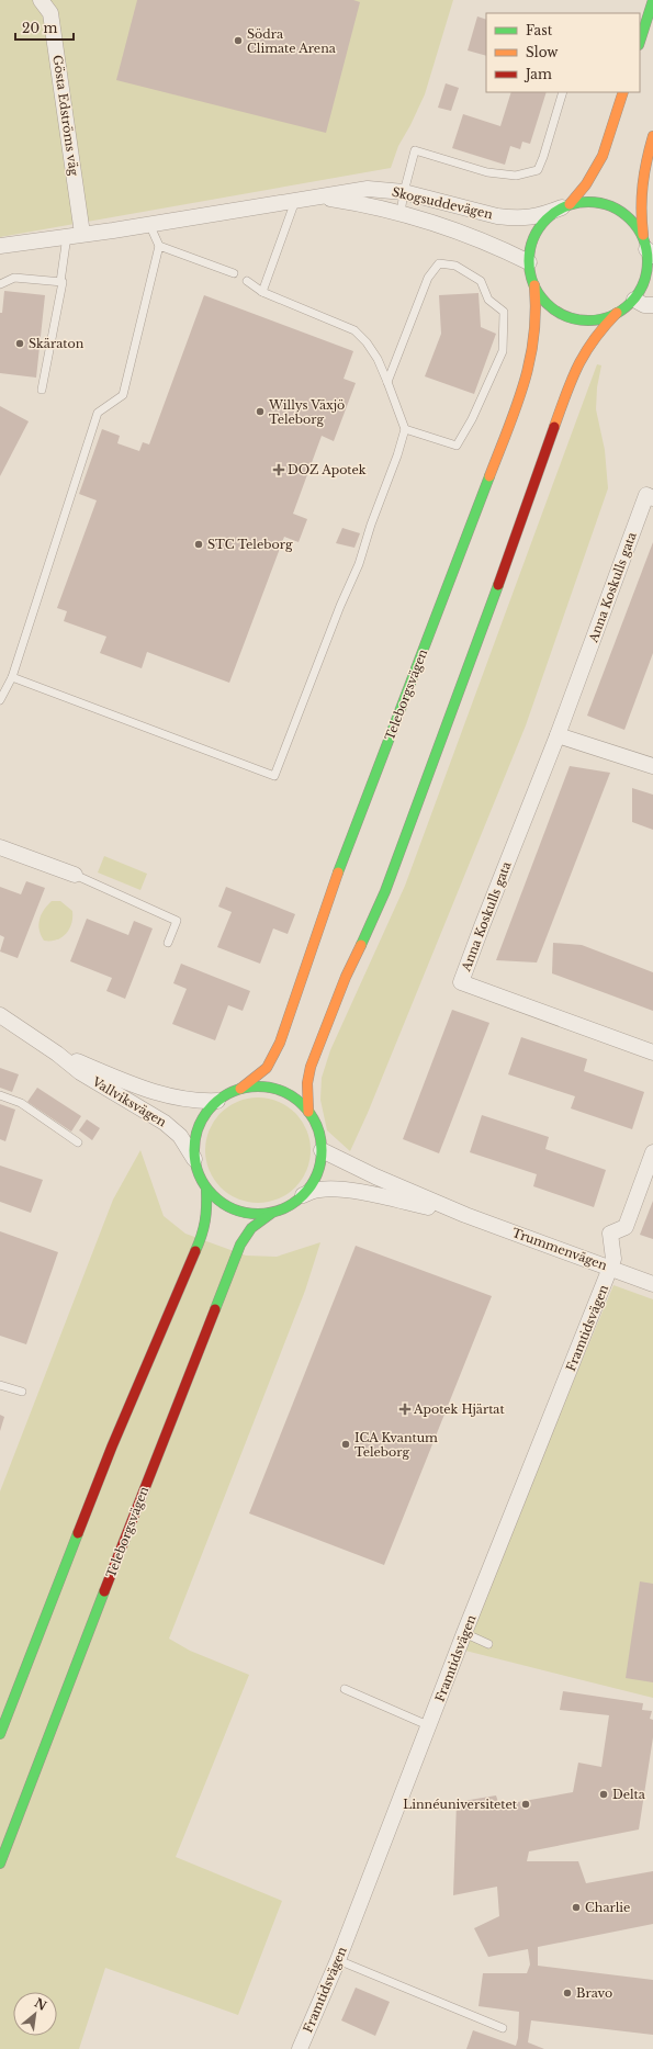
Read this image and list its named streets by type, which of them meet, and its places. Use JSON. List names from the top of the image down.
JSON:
{
  "streets": {
    "main road": ["Teleborgsvägen"],
    "street": [
      "Gösta Edströms väg",
      "Skogsuddevägen",
      "Anna Koskulls gata",
      "Vallviksvägen",
      "Trummenvägen",
      "Framtidsvägen"
    ]
  },
  "crossings": [
    ["Gösta Edströms väg", "Skogsuddevägen"],
    ["Skogsuddevägen", "Teleborgsvägen"],
    ["Teleborgsvägen", "Vallviksvägen"],
    ["Teleborgsvägen", "Trummenvägen"],
    ["Vallviksvägen", "Trummenvägen"],
    ["Trummenvägen", "Framtidsvägen"]
  ],
  "places": {
    "other": [
      "Södra Climate Arena",
      "Skäraton",
      "Willys Växjö Teleborg",
      "STC Teleborg",
      "ICA Kvantum Teleborg",
      "Delta",
      "Linnéuniversitetet",
      "Charlie",
      "Bravo"
    ],
    "health": ["DOZ Apotek", "Apotek Hjärtat"]
  },
  "legend": ["Fast", "Slow", "Jam"],
  "scale_bar": "20 m",
  "north": "top right"
}
